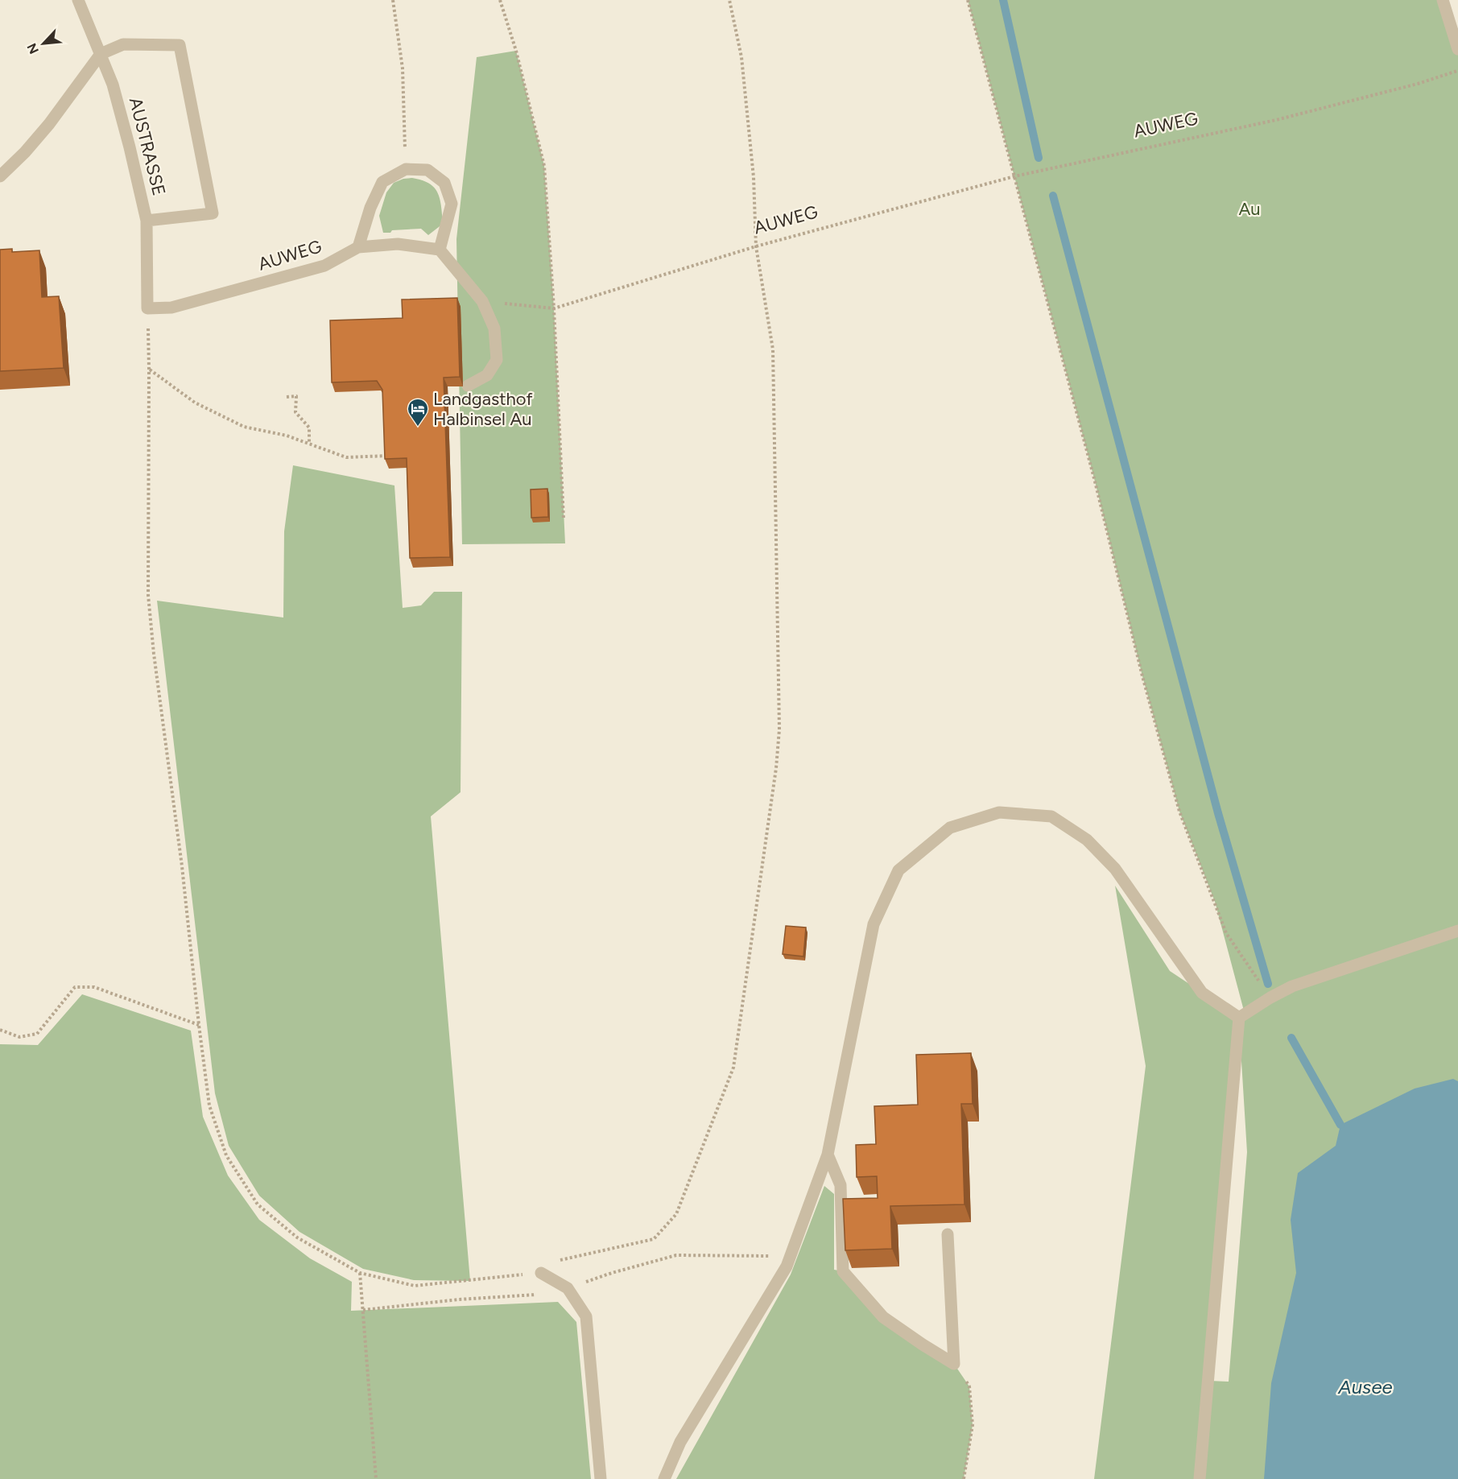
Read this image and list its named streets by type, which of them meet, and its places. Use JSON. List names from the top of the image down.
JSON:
{
  "streets": {
    "street": ["AUWEG", "AUSTRASSE"]
  },
  "crossings": [
    ["AUWEG", "AUSTRASSE"]
  ],
  "water": ["Ausee"],
  "parks": ["Au"],
  "places": {
    "hotel": ["Landgasthof Halbinsel Au"]
  },
  "north": "bottom left"
}
